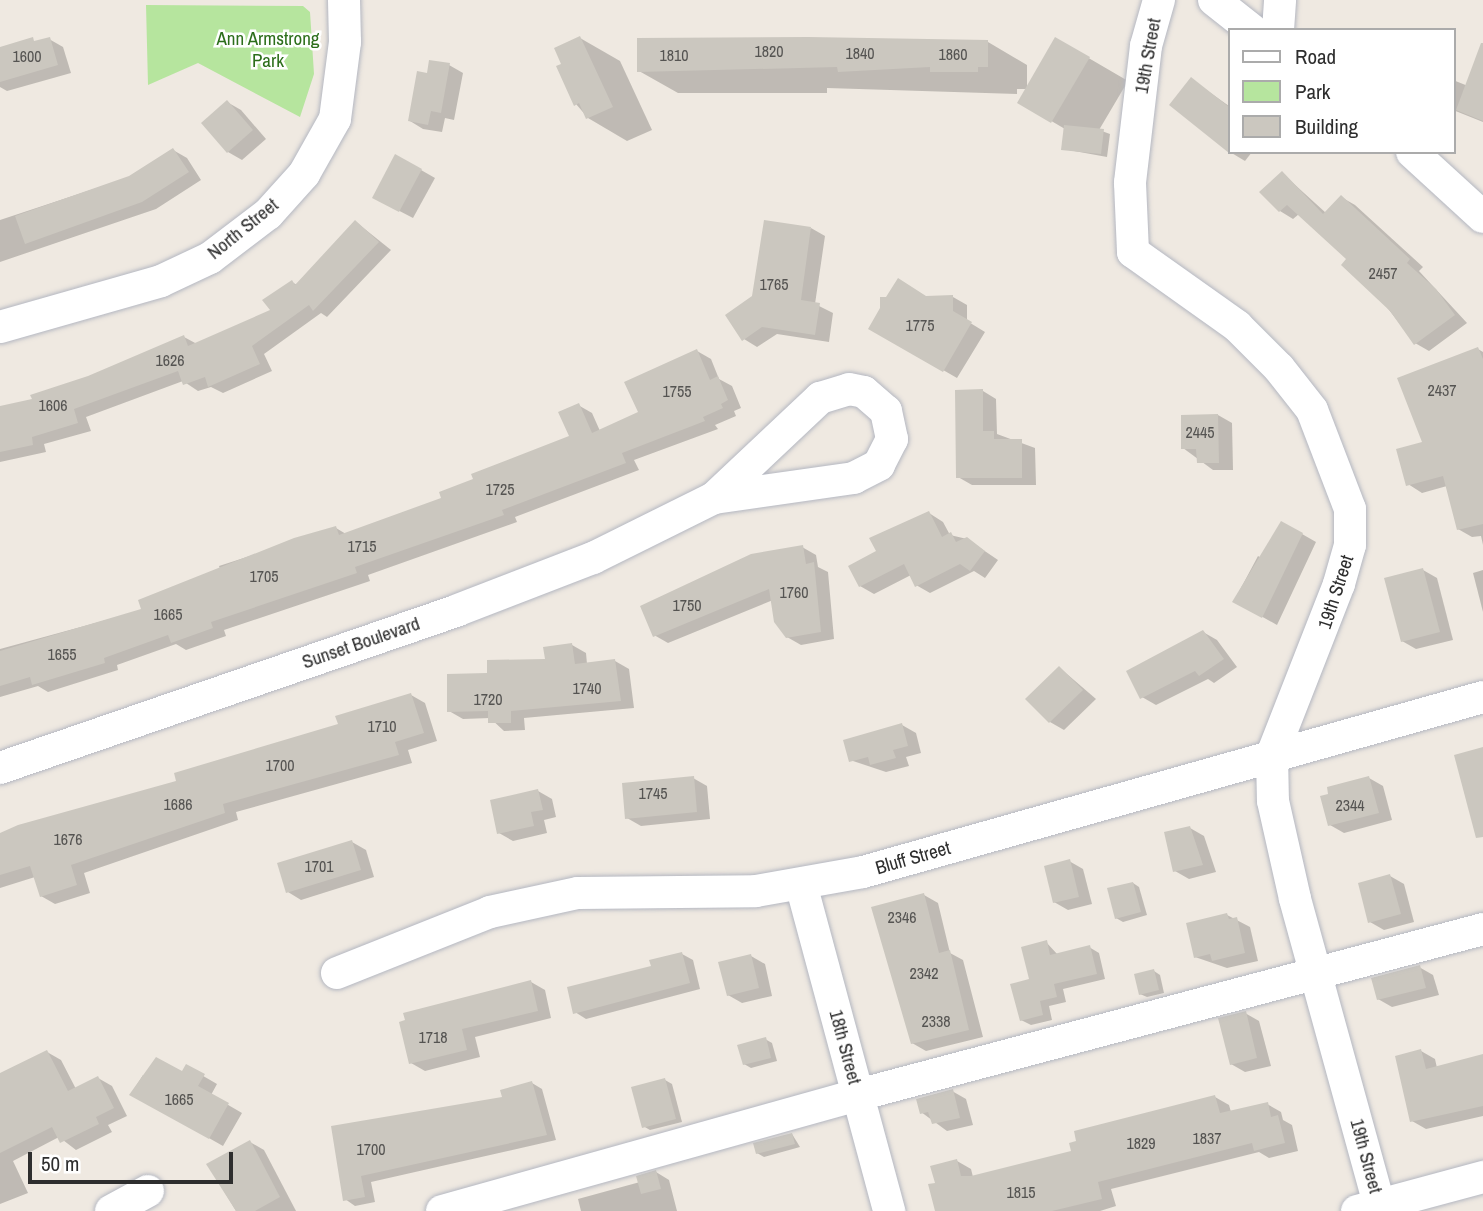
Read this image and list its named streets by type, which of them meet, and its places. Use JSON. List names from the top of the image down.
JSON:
{
  "streets": {
    "street": [
      "19th Street",
      "North Street",
      "Sunset Boulevard",
      "Bluff Street",
      "18th Street"
    ]
  },
  "crossings": [
    ["19th Street", "Bluff Street"],
    ["Bluff Street", "18th Street"]
  ],
  "parks": ["Ann Armstrong Park"],
  "house_numbers": [
    "1820",
    "1840",
    "1860",
    "1810",
    "1600",
    "2457",
    "1765",
    "1775",
    "1626",
    "2437",
    "1755",
    "1606",
    "2445",
    "1725",
    "1715",
    "1705",
    "1760",
    "1750",
    "1665",
    "1655",
    "1740",
    "1720",
    "1710",
    "1700",
    "1745",
    "1686",
    "2344",
    "1676",
    "1701",
    "2346",
    "2342",
    "2338",
    "1718",
    "1665",
    "1837",
    "1829",
    "1700",
    "1815"
  ],
  "legend": ["Road", "Park", "Building"],
  "scale_bar": "50 m"
}
